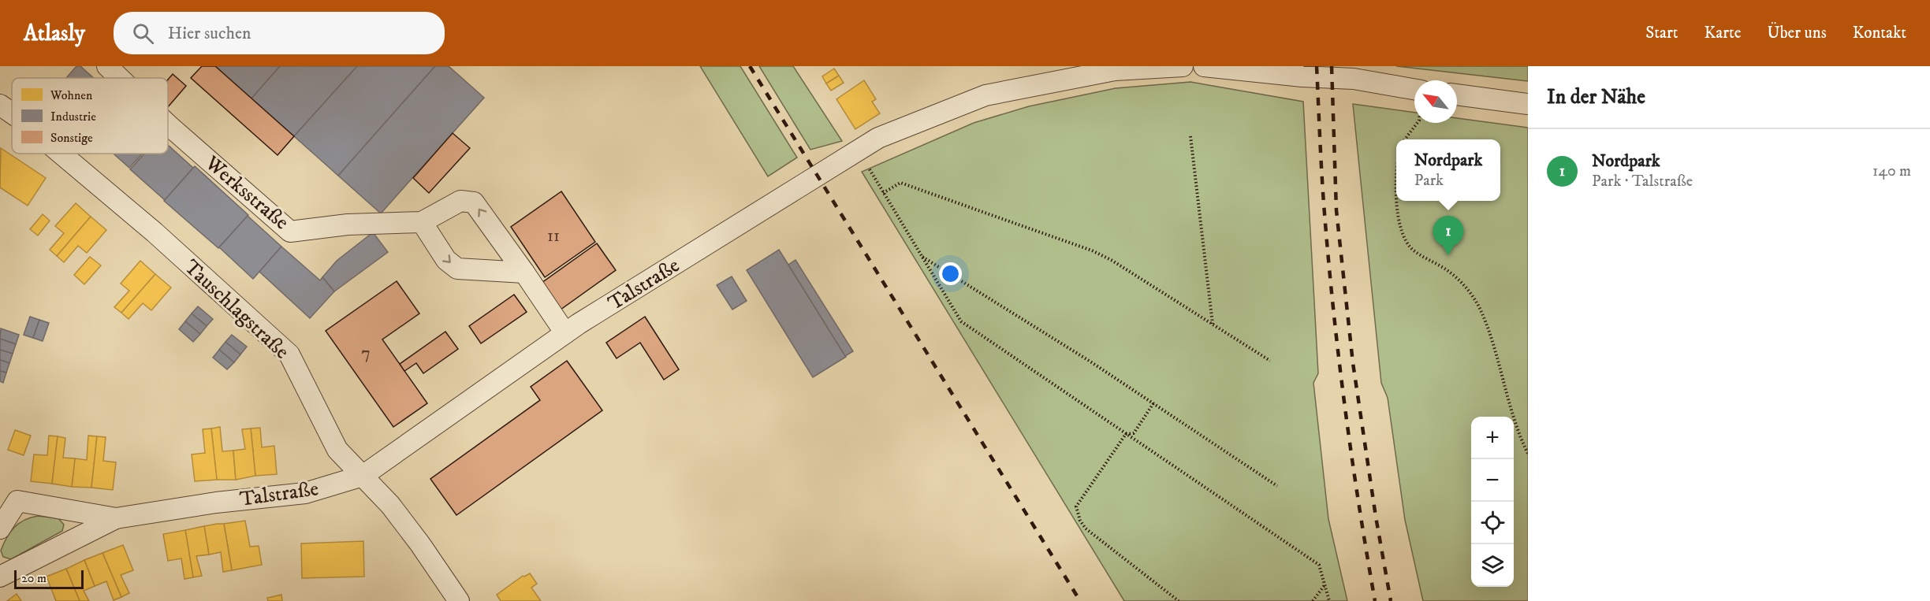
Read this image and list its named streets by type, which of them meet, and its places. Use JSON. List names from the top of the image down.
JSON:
{
  "streets": {
    "street": ["Werksstraße", "Talstraße", "Tauschlagstraße"]
  },
  "crossings": [
    ["Werksstraße", "Talstraße"],
    ["Talstraße", "Tauschlagstraße"]
  ],
  "house_numbers": ["11", "7"],
  "legend": ["Wohnen", "Industrie", "Sonstige"],
  "scale_bar": "20 m",
  "north": "top left",
  "page": {
    "header": "Atlasly",
    "search": "Hier suchen",
    "nav": [
      "Start",
      "Karte",
      "Über uns",
      "Kontakt"
    ],
    "heading": "In der Nähe",
    "list": [
      {
        "mark": "1",
        "name": "Nordpark",
        "note": "Park · Talstraße",
        "value": "140 m"
      }
    ],
    "popup": ["Nordpark", "Park"],
    "pins": "1",
    "map_buttons": ["+", "−"],
    "scale": "20 m"
  }
}
